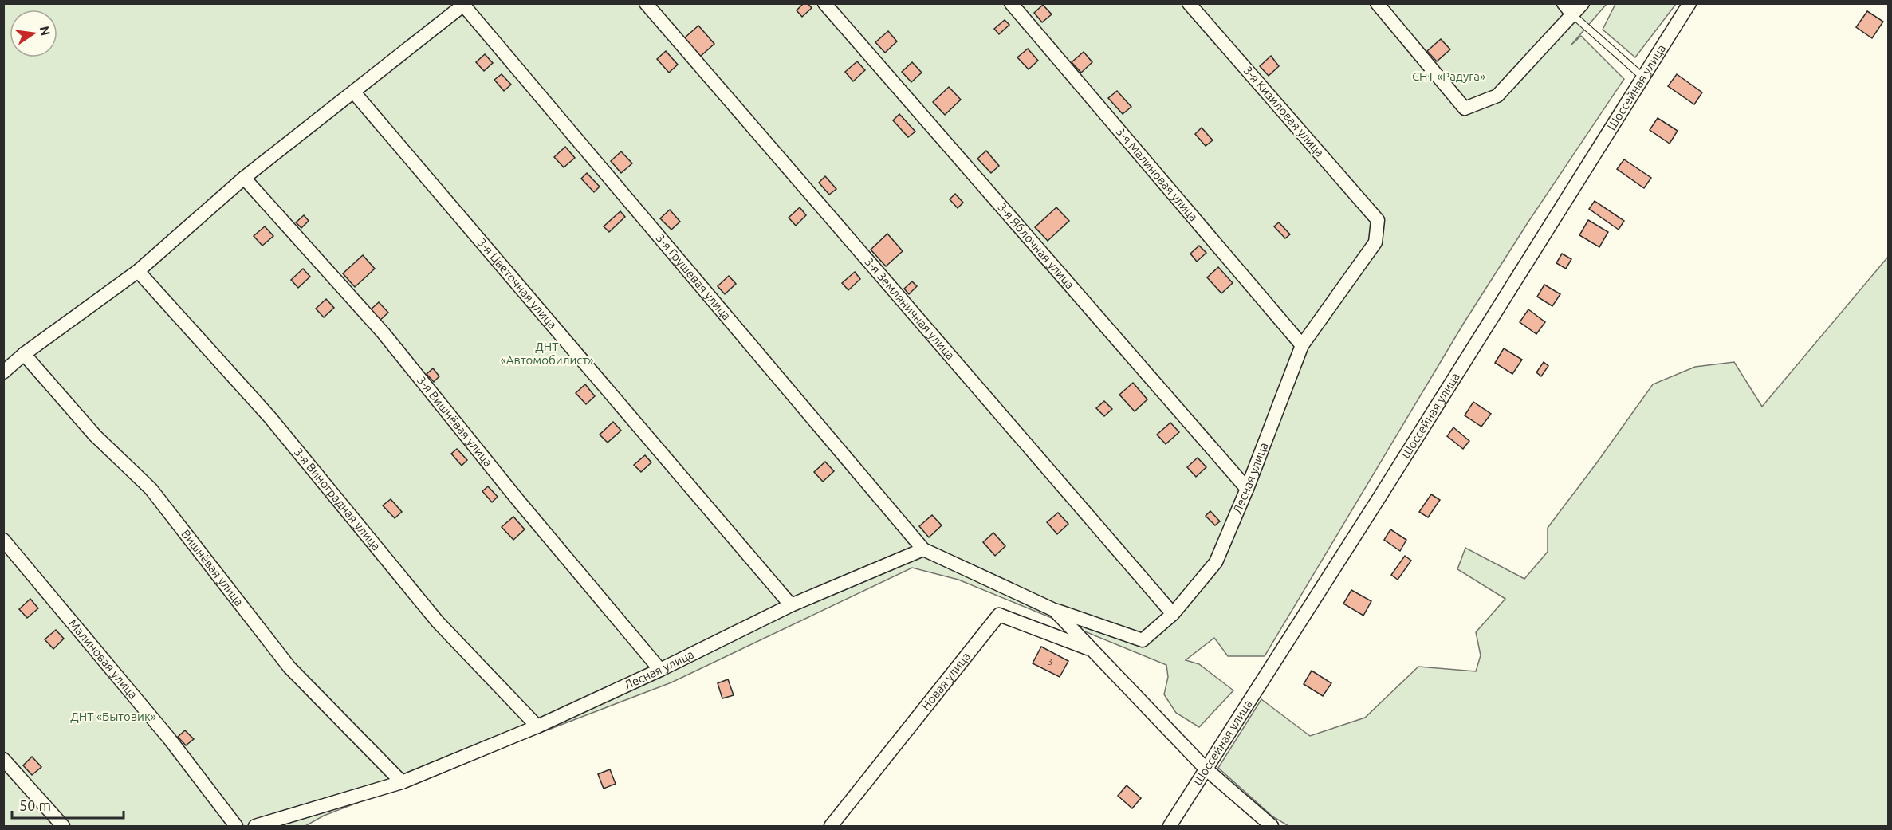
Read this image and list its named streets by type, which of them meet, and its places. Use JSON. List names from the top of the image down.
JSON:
{
  "streets": {
    "street": [
      "Шоссейная улица",
      "3-я Кизиловая улица",
      "3-я Малиновая улица",
      "3-я Яблочная улица",
      "3-я Грушевая улица",
      "3-я Цветочная улица",
      "3-я Земляничная улица",
      "3-я Вишнёвая улица",
      "Лесная улица",
      "3-я Виноградная улица",
      "Вишнёвая улица",
      "Малиновая улица",
      "Новая улица"
    ]
  },
  "crossings": [
    ["Шоссейная улица", "Лесная улица"],
    ["3-я Кизиловая улица", "Лесная улица"],
    ["3-я Малиновая улица", "Лесная улица"],
    ["3-я Яблочная улица", "Лесная улица"],
    ["3-я Грушевая улица", "Лесная улица"],
    ["3-я Цветочная улица", "Лесная улица"],
    ["3-я Земляничная улица", "Лесная улица"],
    ["3-я Вишнёвая улица", "Лесная улица"],
    ["Лесная улица", "3-я Виноградная улица"],
    ["Лесная улица", "Вишнёвая улица"],
    ["Лесная улица", "Новая улица"]
  ],
  "parks": ["СНТ «Радуга»", "ДНТ «Автомобилист»", "ДНТ «Бытовик»"],
  "house_numbers": ["3"],
  "scale_bar": "50 m",
  "north": "right"
}
